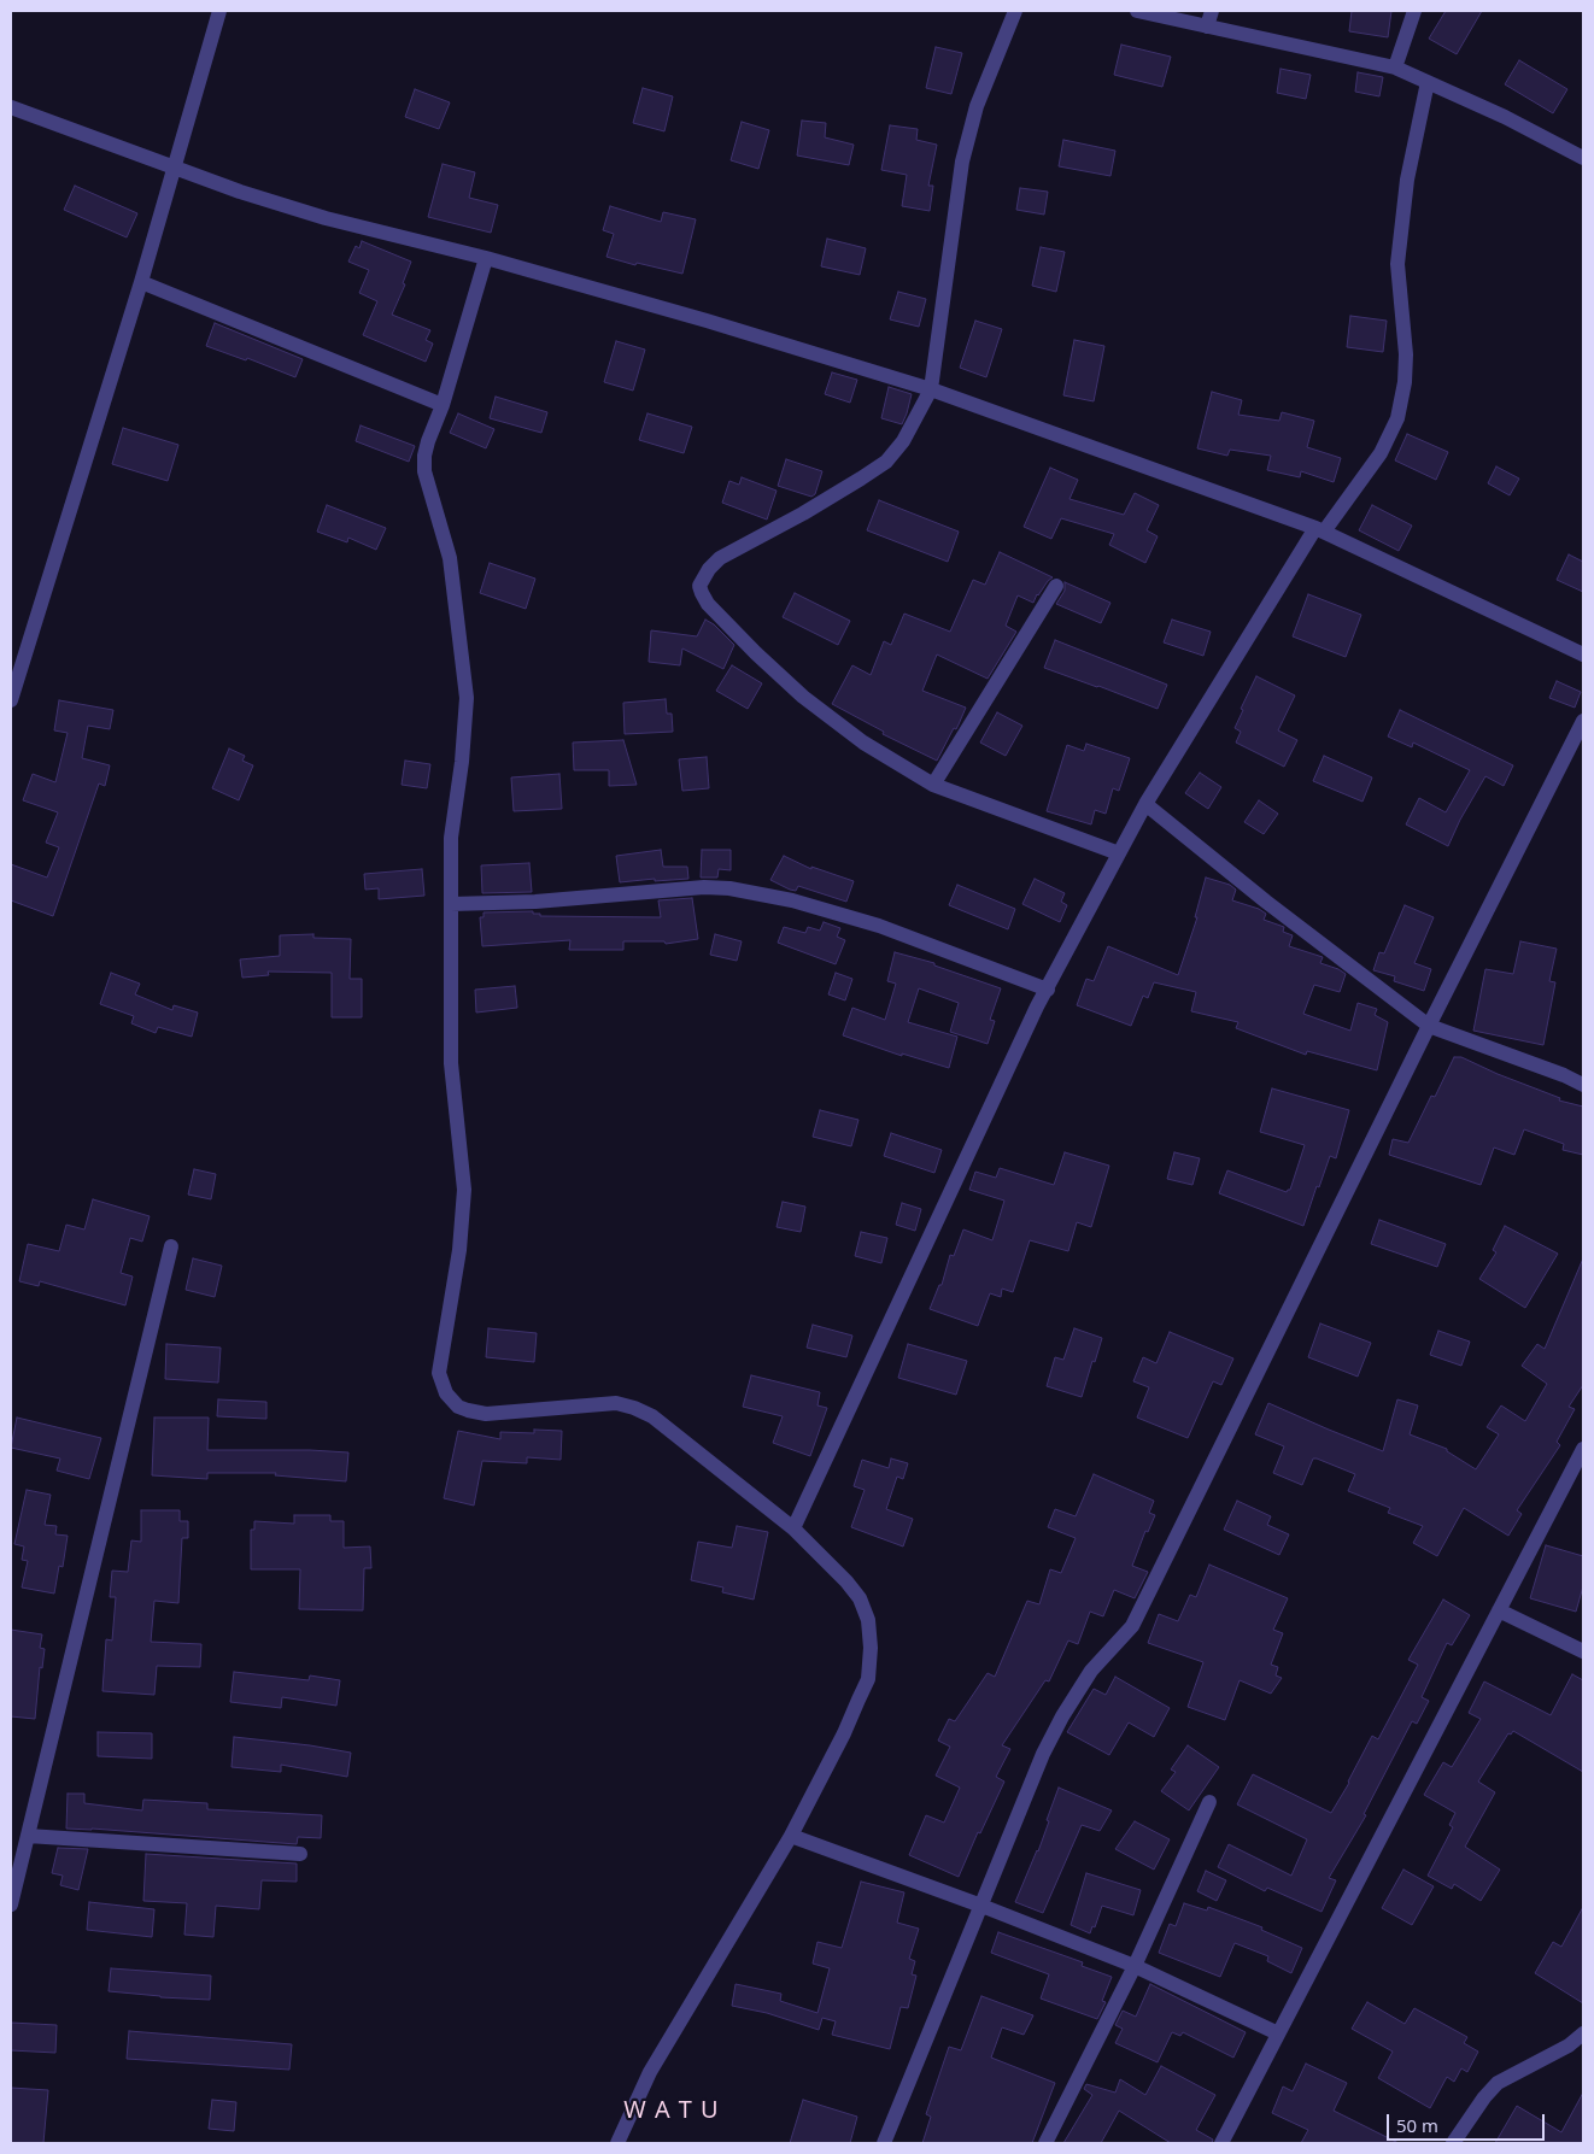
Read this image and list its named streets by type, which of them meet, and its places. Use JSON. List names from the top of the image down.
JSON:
{
  "districts": ["W A T U"],
  "scale_bar": "50 m"
}
